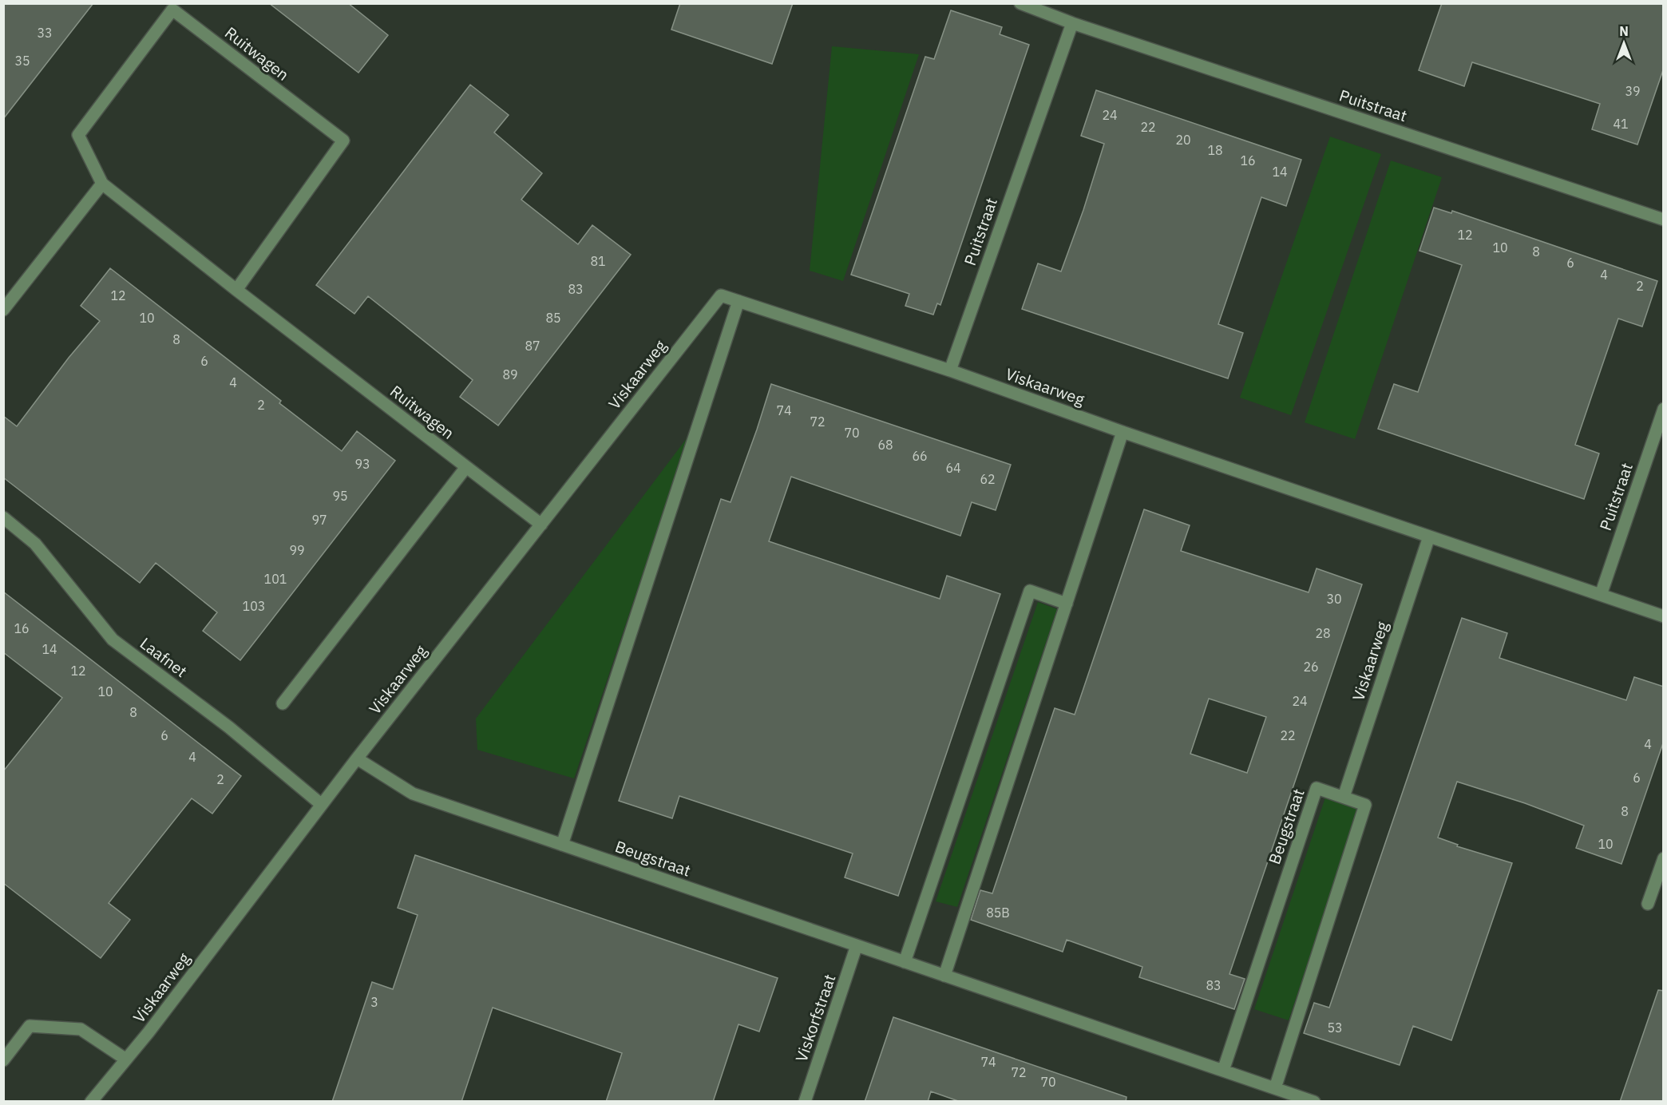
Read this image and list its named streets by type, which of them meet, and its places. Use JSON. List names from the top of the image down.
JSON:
{
  "streets": {
    "street": [
      "Ruitwagen",
      "Puitstraat",
      "Viskaarweg",
      "Laafnet",
      "Beugstraat",
      "Viskorfstraat"
    ]
  },
  "crossings": [
    ["Ruitwagen", "Viskaarweg"],
    ["Puitstraat", "Viskaarweg"],
    ["Viskaarweg", "Laafnet"],
    ["Viskaarweg", "Beugstraat"],
    ["Beugstraat", "Viskorfstraat"]
  ],
  "house_numbers": [
    "33",
    "35",
    "39",
    "24",
    "41",
    "22",
    "20",
    "18",
    "16",
    "14",
    "12",
    "10",
    "8",
    "81",
    "6",
    "4",
    "2",
    "83",
    "12",
    "10",
    "85",
    "8",
    "87",
    "6",
    "89",
    "4",
    "2",
    "74",
    "72",
    "70",
    "68",
    "66",
    "93",
    "64",
    "62",
    "95",
    "97",
    "99",
    "101",
    "30",
    "103",
    "16",
    "28",
    "14",
    "26",
    "12",
    "10",
    "24",
    "8",
    "6",
    "22",
    "4",
    "4",
    "6",
    "2",
    "8",
    "10",
    "85B",
    "83",
    "3",
    "53",
    "74",
    "72",
    "70"
  ],
  "north": "top"
}
